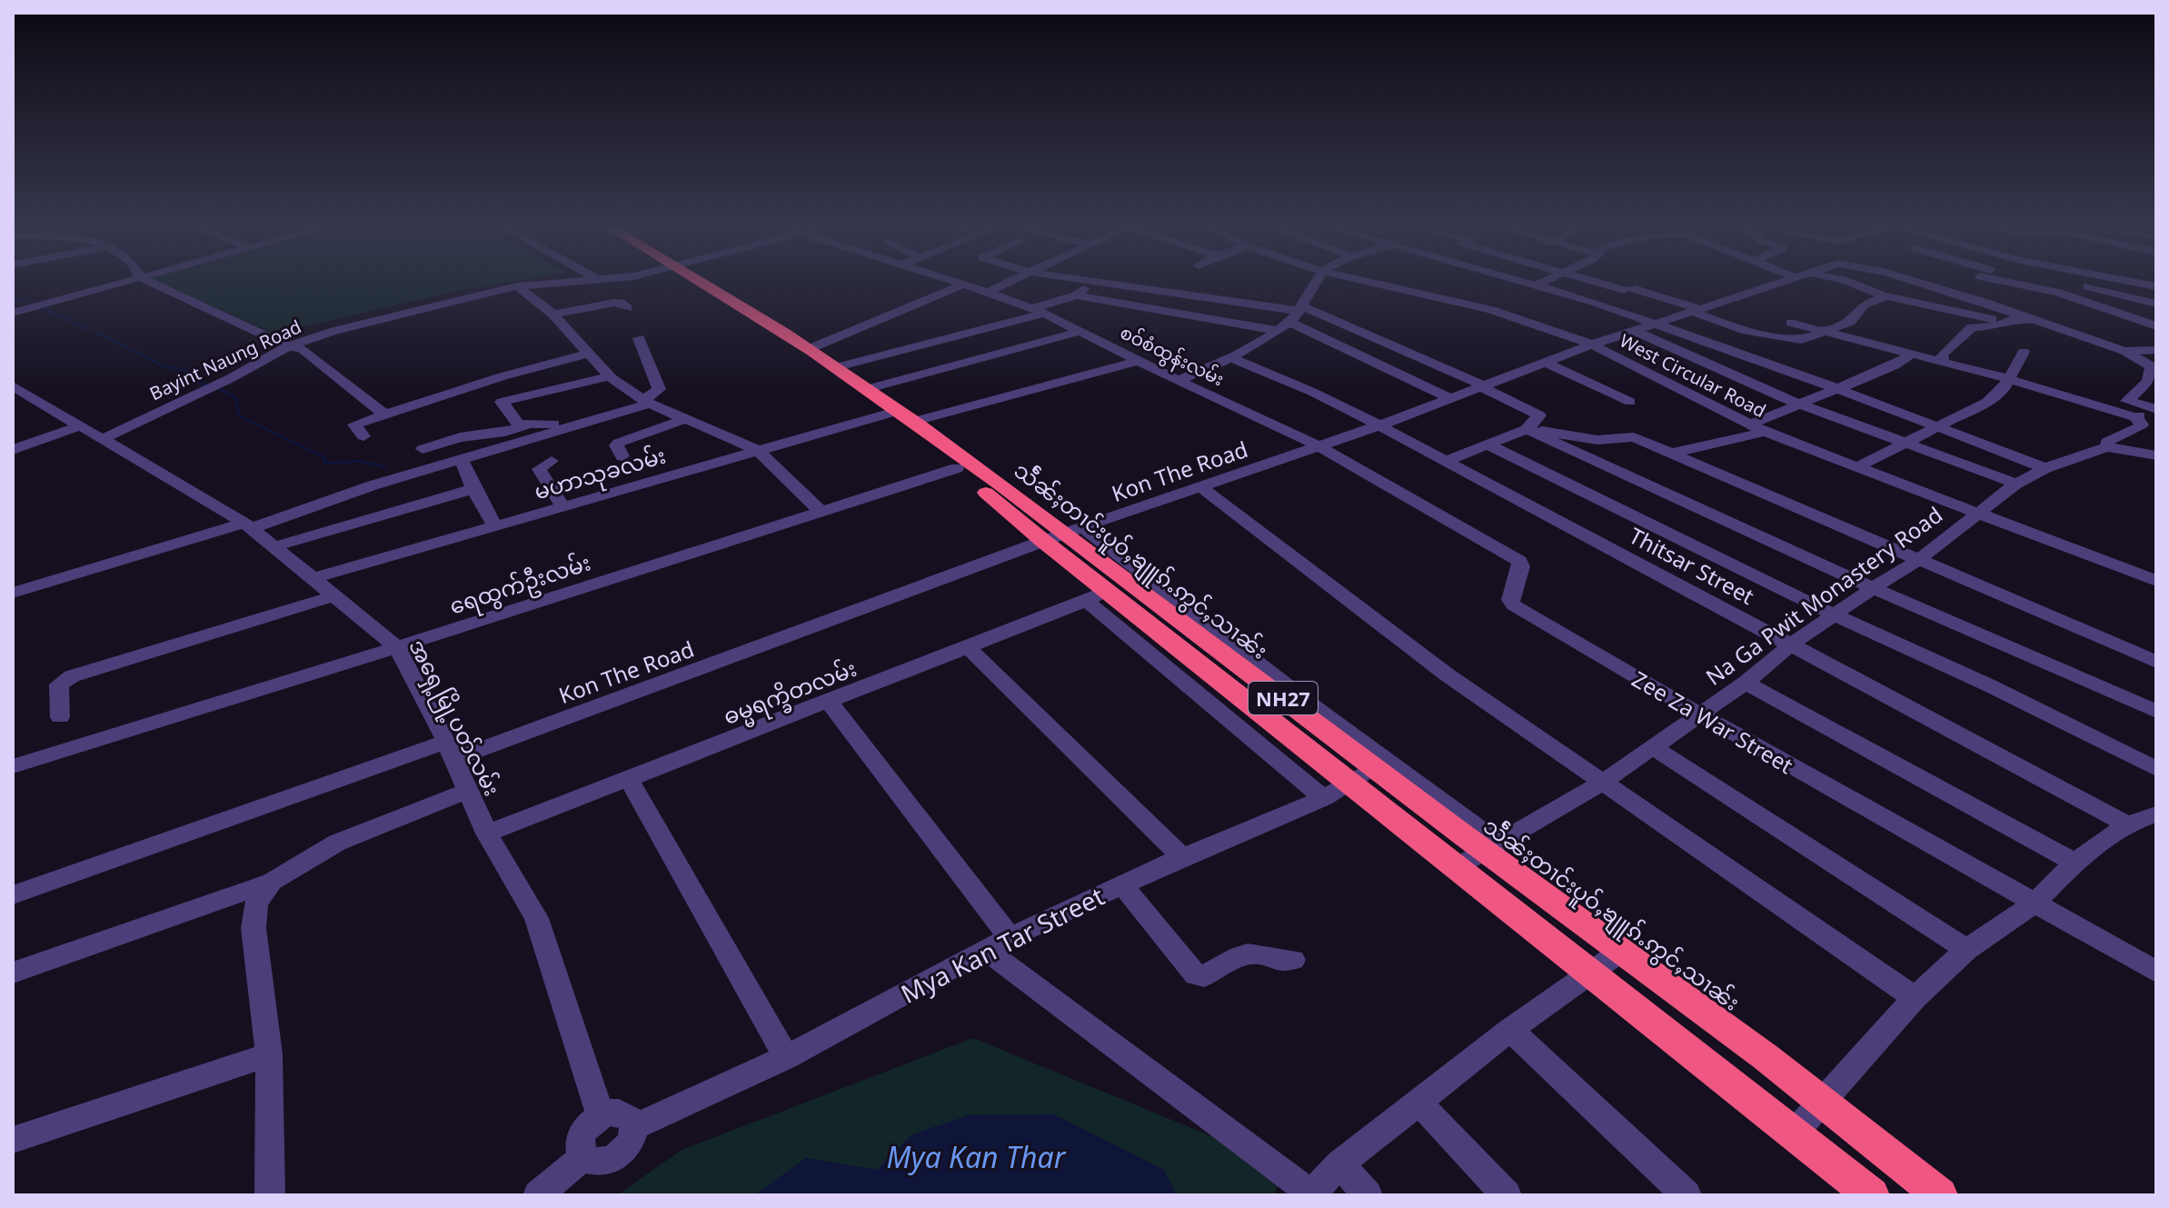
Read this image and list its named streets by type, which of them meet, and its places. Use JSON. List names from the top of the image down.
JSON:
{
  "streets": {
    "highway": ["သဵႅၼ်ႈတၢင်းပူဝ်ႇၶျူၵ်ႉဢွင်ႇသၢၼ်း", "NH27"],
    "street": [
      "စဝ်စံထွန်းလမ်း",
      "Bayint Naung Road",
      "West Circular Road",
      "Kon The Road",
      "မဟာသုခလမ်း",
      "Thitsar Street",
      "ရေထွက်ဦးလမ်း",
      "Na Ga Pwit Monastery Road",
      "ဓမ္မရက္ခိတလမ်း",
      "အရှေ့မြို့ပတ်လမ်း",
      "Zee Za War Street",
      "Mya Kan Tar Street"
    ]
  },
  "crossings": [
    ["စဝ်စံထွန်းလမ်း", "Kon The Road"],
    ["စဝ်စံထွန်းလမ်း", "မဟာသုခလမ်း"],
    ["စဝ်စံထွန်းလမ်း", "Zee Za War Street"],
    ["Bayint Naung Road", "အရှေ့မြို့ပတ်လမ်း"],
    ["West Circular Road", "Kon The Road"],
    ["West Circular Road", "Na Ga Pwit Monastery Road"],
    ["Kon The Road", "သဵႅၼ်ႈတၢင်းပူဝ်ႇၶျူၵ်ႉဢွင်ႇသၢၼ်း"],
    ["Kon The Road", "Thitsar Street"],
    ["Kon The Road", "အရှေ့မြို့ပတ်လမ်း"],
    ["Kon The Road", "Zee Za War Street"],
    ["မဟာသုခလမ်း", "သဵႅၼ်ႈတၢင်းပူဝ်ႇၶျူၵ်ႉဢွင်ႇသၢၼ်း"],
    ["မဟာသုခလမ်း", "အရှေ့မြို့ပတ်လမ်း"],
    ["သဵႅၼ်ႈတၢင်းပူဝ်ႇၶျူၵ်ႉဢွင်ႇသၢၼ်း", "ရေထွက်ဦးလမ်း"],
    ["သဵႅၼ်ႈတၢင်းပူဝ်ႇၶျူၵ်ႉဢွင်ႇသၢၼ်း", "Na Ga Pwit Monastery Road"],
    ["သဵႅၼ်ႈတၢင်းပူဝ်ႇၶျူၵ်ႉဢွင်ႇသၢၼ်း", "ဓမ္မရက္ခိတလမ်း"],
    ["သဵႅၼ်ႈတၢင်းပူဝ်ႇၶျူၵ်ႉဢွင်ႇသၢၼ်း", "Mya Kan Tar Street"],
    ["Thitsar Street", "Na Ga Pwit Monastery Road"],
    ["ရေထွက်ဦးလမ်း", "အရှေ့မြို့ပတ်လမ်း"],
    ["Na Ga Pwit Monastery Road", "Zee Za War Street"],
    ["ဓမ္မရက္ခိတလမ်း", "အရှေ့မြို့ပတ်လမ်း"],
    ["အရှေ့မြို့ပတ်လမ်း", "Mya Kan Tar Street"]
  ],
  "water": ["Mya Kan Thar"]
}
